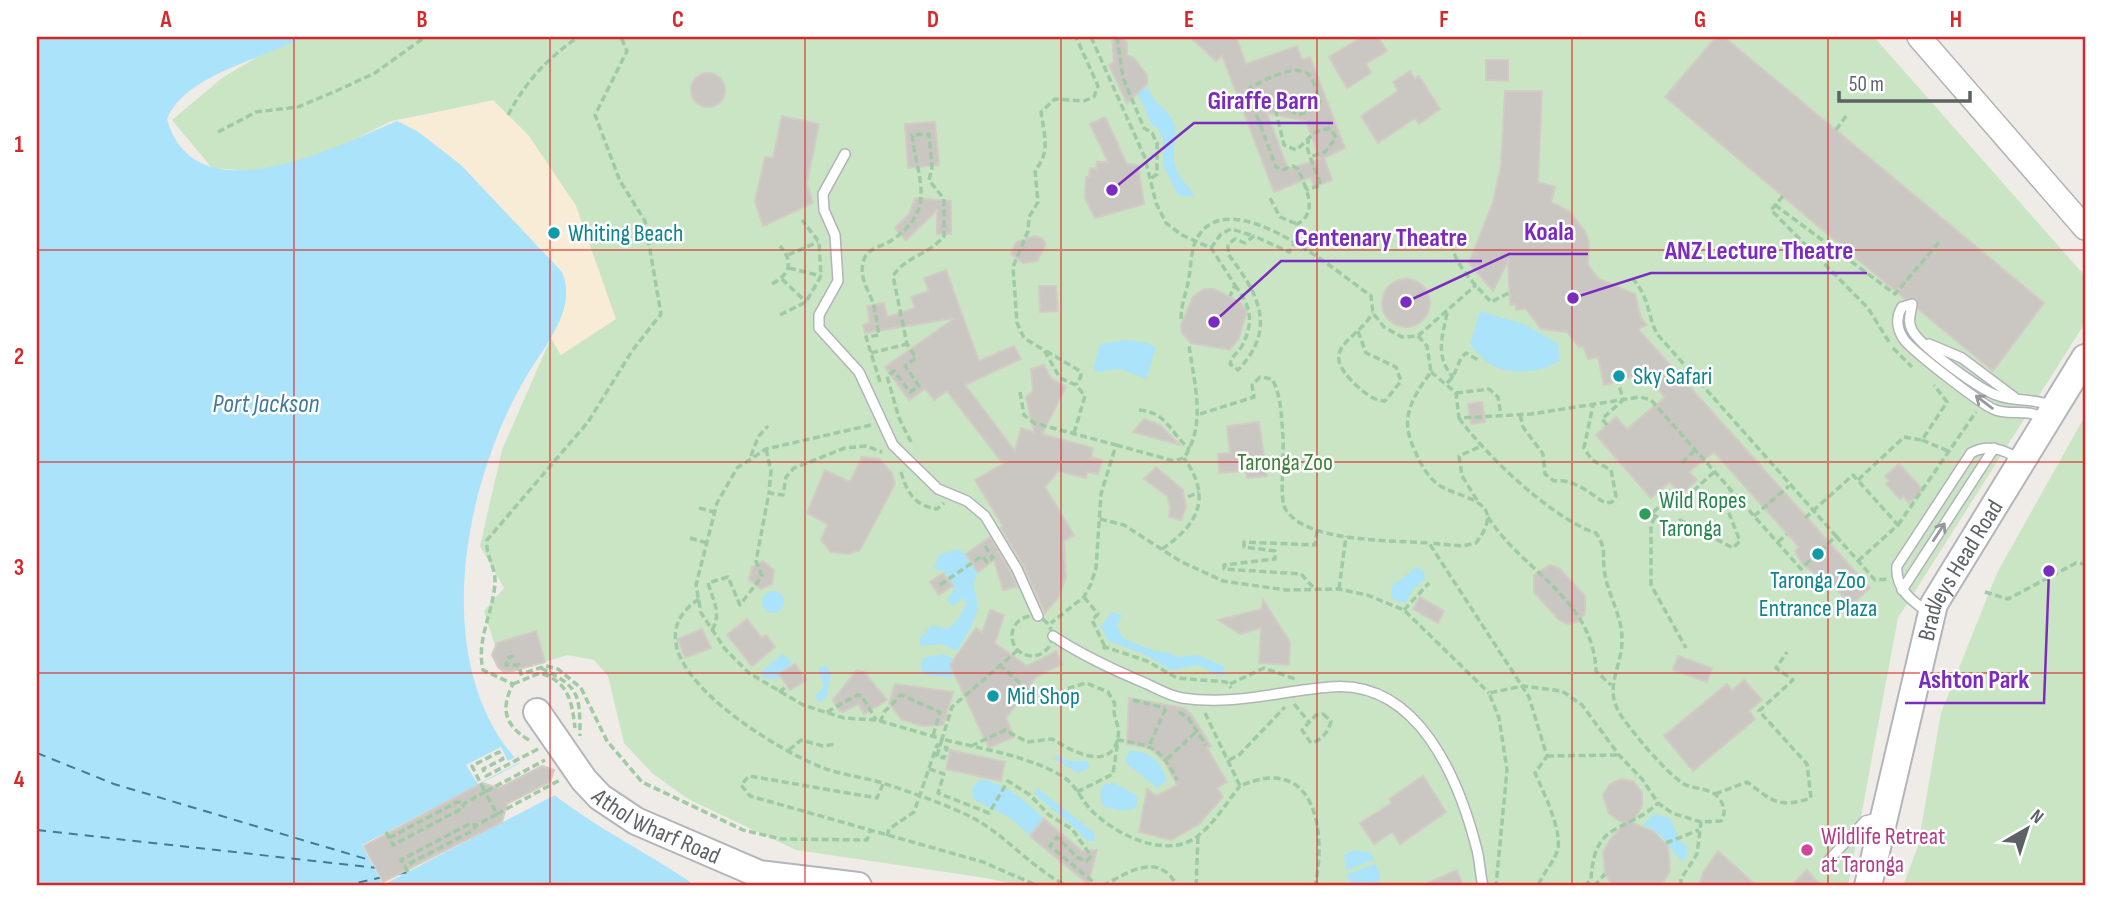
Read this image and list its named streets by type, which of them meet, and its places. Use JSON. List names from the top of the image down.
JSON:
{
  "streets": {
    "main road": ["Bradleys Head Road", "Athol Wharf Road"]
  },
  "water": ["Port Jackson"],
  "parks": ["Taronga Zoo"],
  "places": [
    "Giraffe Barn",
    "Whiting Beach",
    "ANZ Lecture Theatre",
    "Koala",
    "Centenary Theatre",
    "Sky Safari",
    "Wild Ropes Taronga",
    "Taronga Zoo Entrance Plaza",
    "Ashton Park",
    "Mid Shop",
    "Wildlife Retreat at Taronga"
  ],
  "scale_bar": "50 m",
  "north": "top right",
  "grid": {
    "columns": [
      "A",
      "B",
      "C",
      "D",
      "E",
      "F",
      "G",
      "H"
    ],
    "rows": [
      "1",
      "2",
      "3",
      "4"
    ]
  }
}
